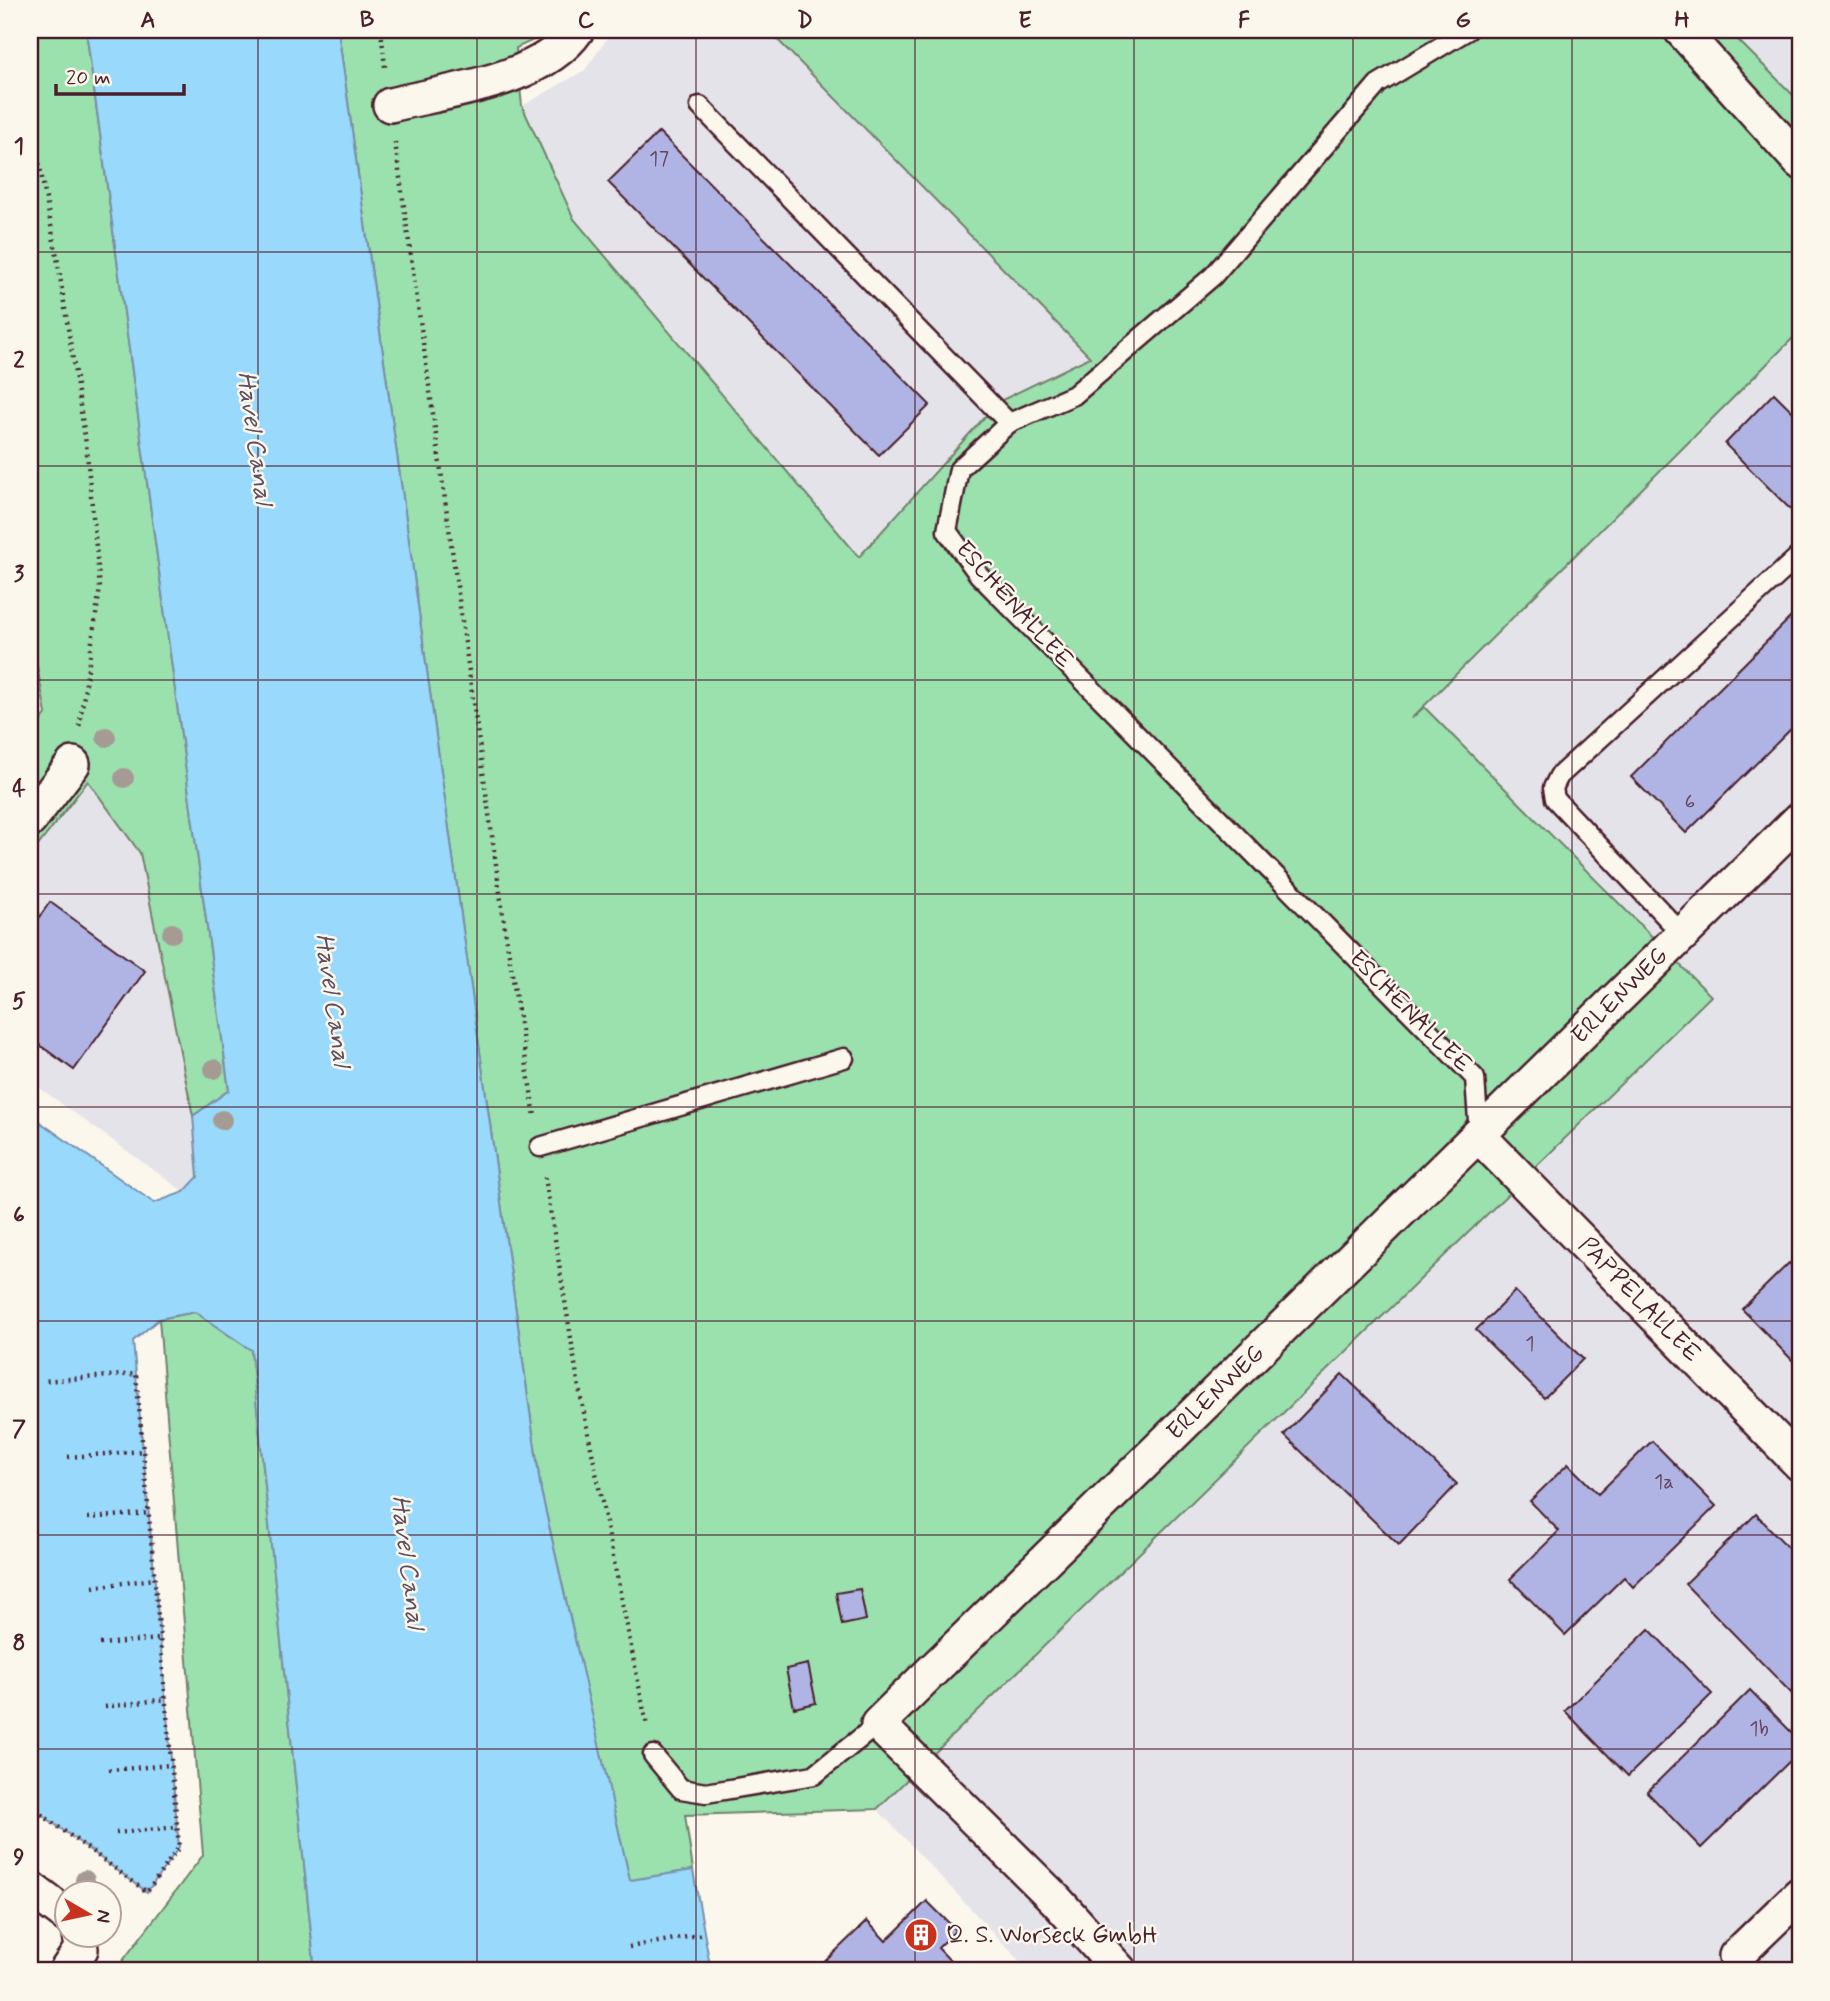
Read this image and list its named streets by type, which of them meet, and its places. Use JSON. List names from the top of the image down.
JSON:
{
  "streets": {
    "street": ["ERLENWEG", "PAPPELALLEE"],
    "lane": ["ESCHENALLEE"]
  },
  "crossings": [
    ["ESCHENALLEE", "ERLENWEG"],
    ["ESCHENALLEE", "PAPPELALLEE"],
    ["ERLENWEG", "PAPPELALLEE"]
  ],
  "water": ["Havel Canal"],
  "places": {
    "building": ["Q. S. Worseck GmbH"]
  },
  "house_numbers": [
    "17",
    "6",
    "1",
    "1a",
    "1b"
  ],
  "scale_bar": "20 m",
  "north": "right",
  "grid": {
    "columns": [
      "A",
      "B",
      "C",
      "D",
      "E",
      "F",
      "G",
      "H"
    ],
    "rows": [
      "1",
      "2",
      "3",
      "4",
      "5",
      "6",
      "7",
      "8",
      "9"
    ]
  }
}
